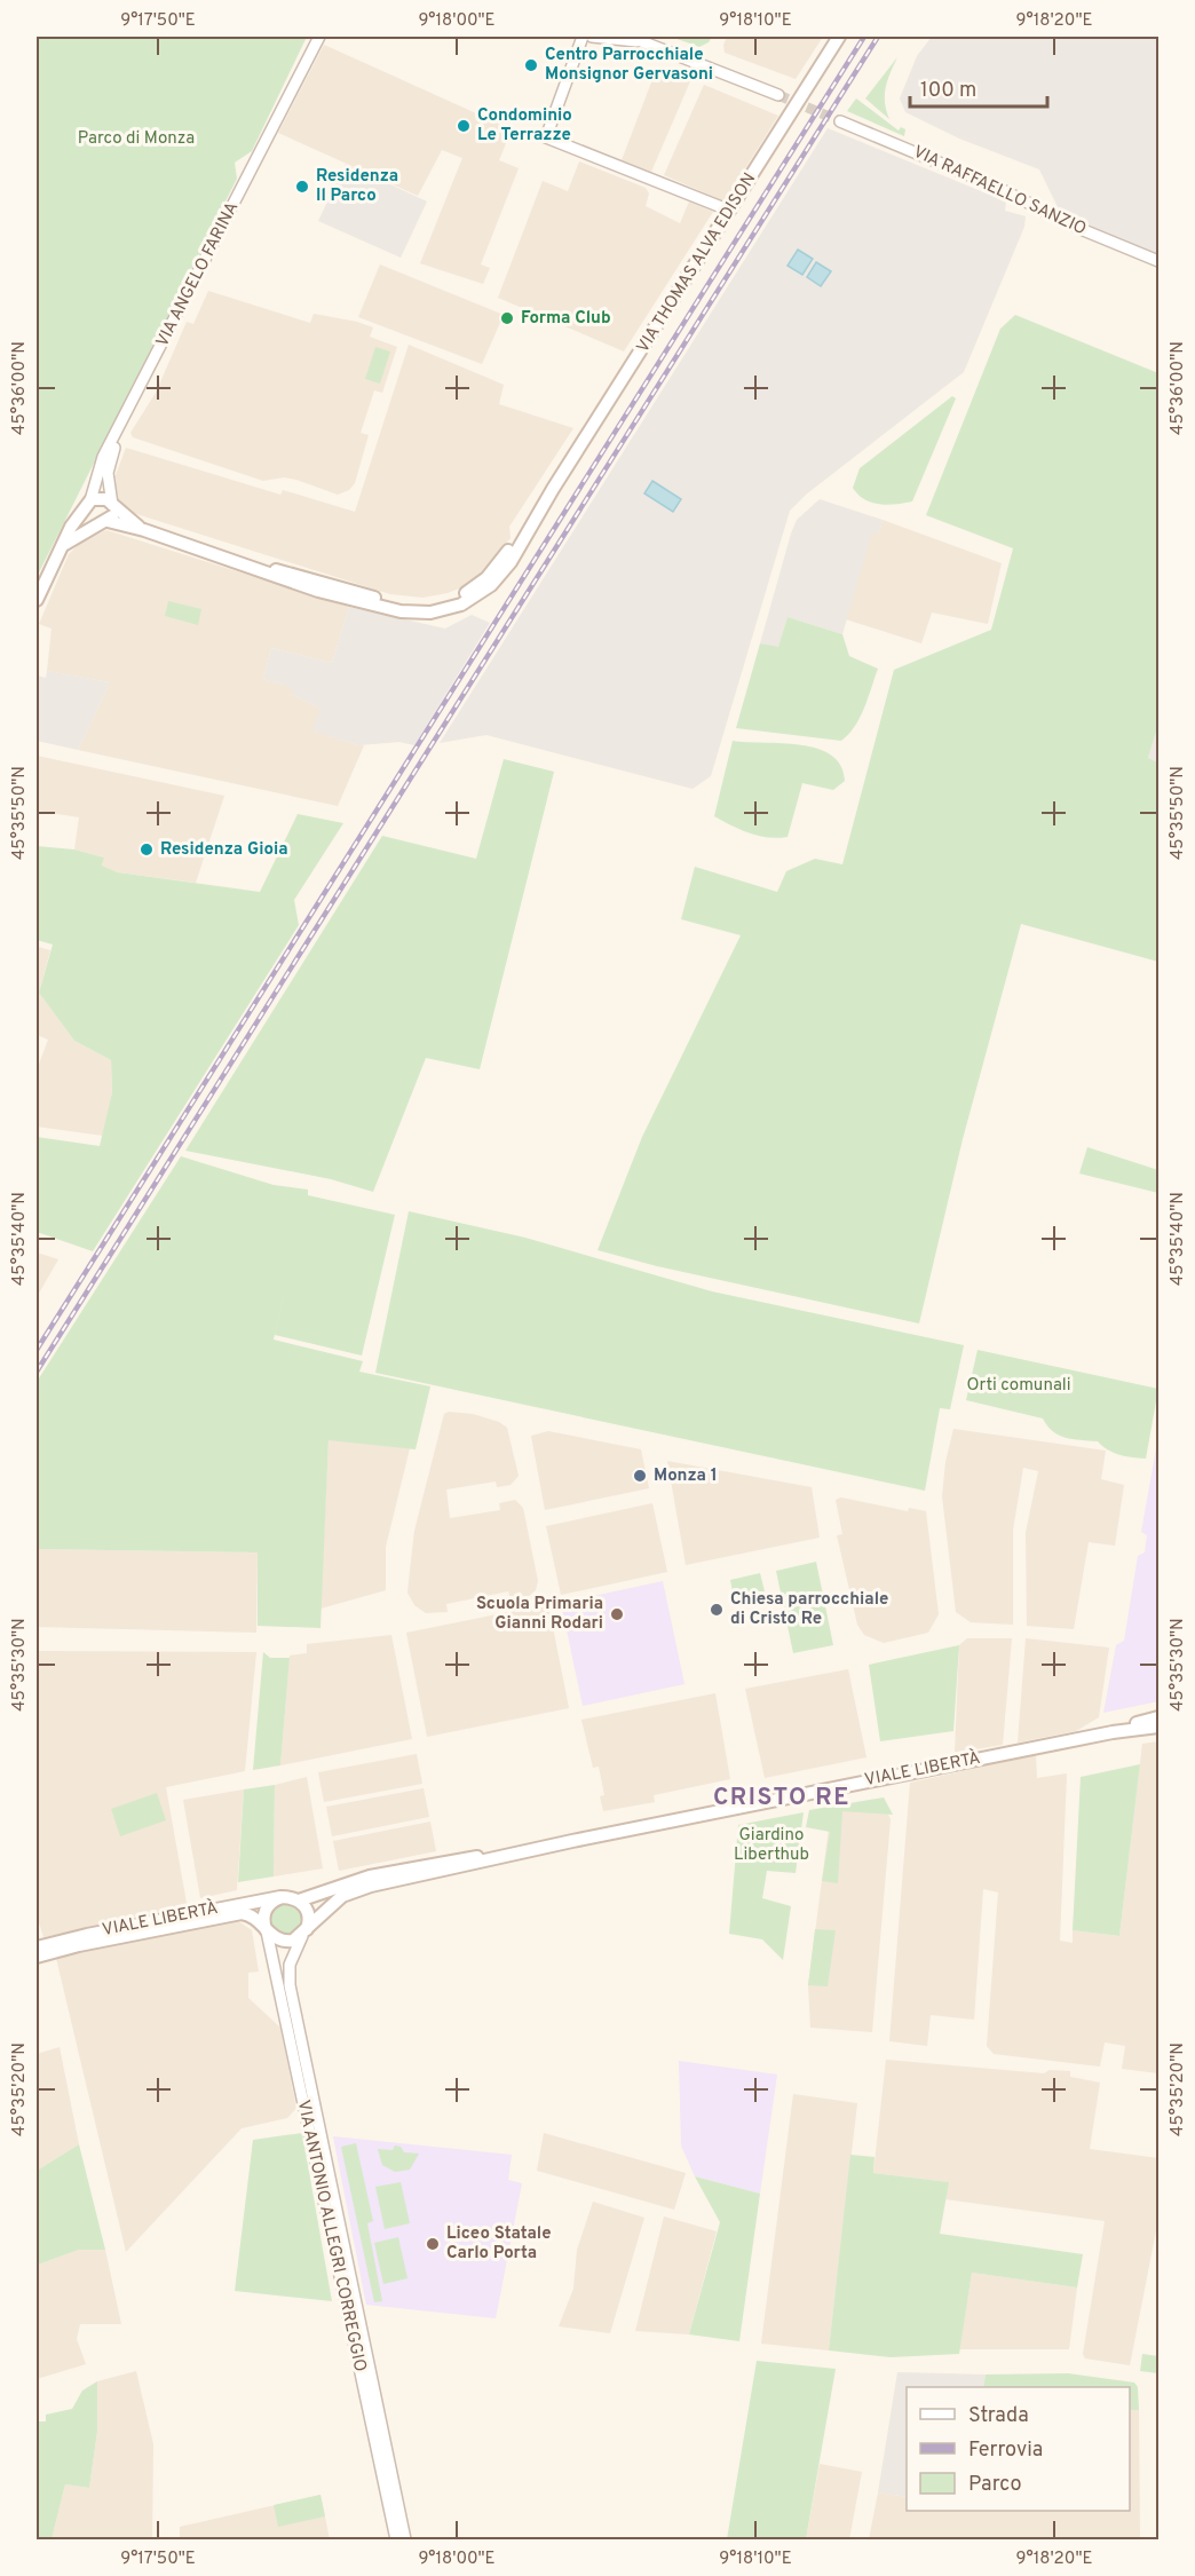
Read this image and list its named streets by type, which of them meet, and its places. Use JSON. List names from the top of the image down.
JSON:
{
  "streets": {
    "main road": ["VIA THOMAS ALVA EDISON", "VIA ANGELO FARINA", "VIALE LIBERTÀ"],
    "street": ["VIA RAFFAELLO SANZIO", "VIA ANTONIO ALLEGRI CORREGGIO"]
  },
  "crossings": [
    ["VIA THOMAS ALVA EDISON", "VIA ANGELO FARINA"],
    ["VIALE LIBERTÀ", "VIA ANTONIO ALLEGRI CORREGGIO"]
  ],
  "districts": ["CRISTO RE"],
  "parks": ["Parco di Monza", "Orti comunali", "Giardino Liberthub"],
  "places": [
    "Centro Parrocchiale Monsignor Gervasoni",
    "Condominio Le Terrazze",
    "Residenza Il Parco",
    "Forma Club",
    "Residenza Gioia",
    "Monza 1",
    "Chiesa parrocchiale di Cristo Re",
    "Scuola Primaria Gianni Rodari",
    "Liceo Statale Carlo Porta"
  ],
  "legend": ["Strada", "Ferrovia", "Parco"],
  "scale_bar": "100 m",
  "coordinates": [
    "9°17'50\"E",
    "9°18'00\"E",
    "9°18'10\"E",
    "9°18'20\"E",
    "45°36'00\"N",
    "45°35'50\"N",
    "45°35'40\"N",
    "45°35'30\"N",
    "45°35'20\"N"
  ]
}
